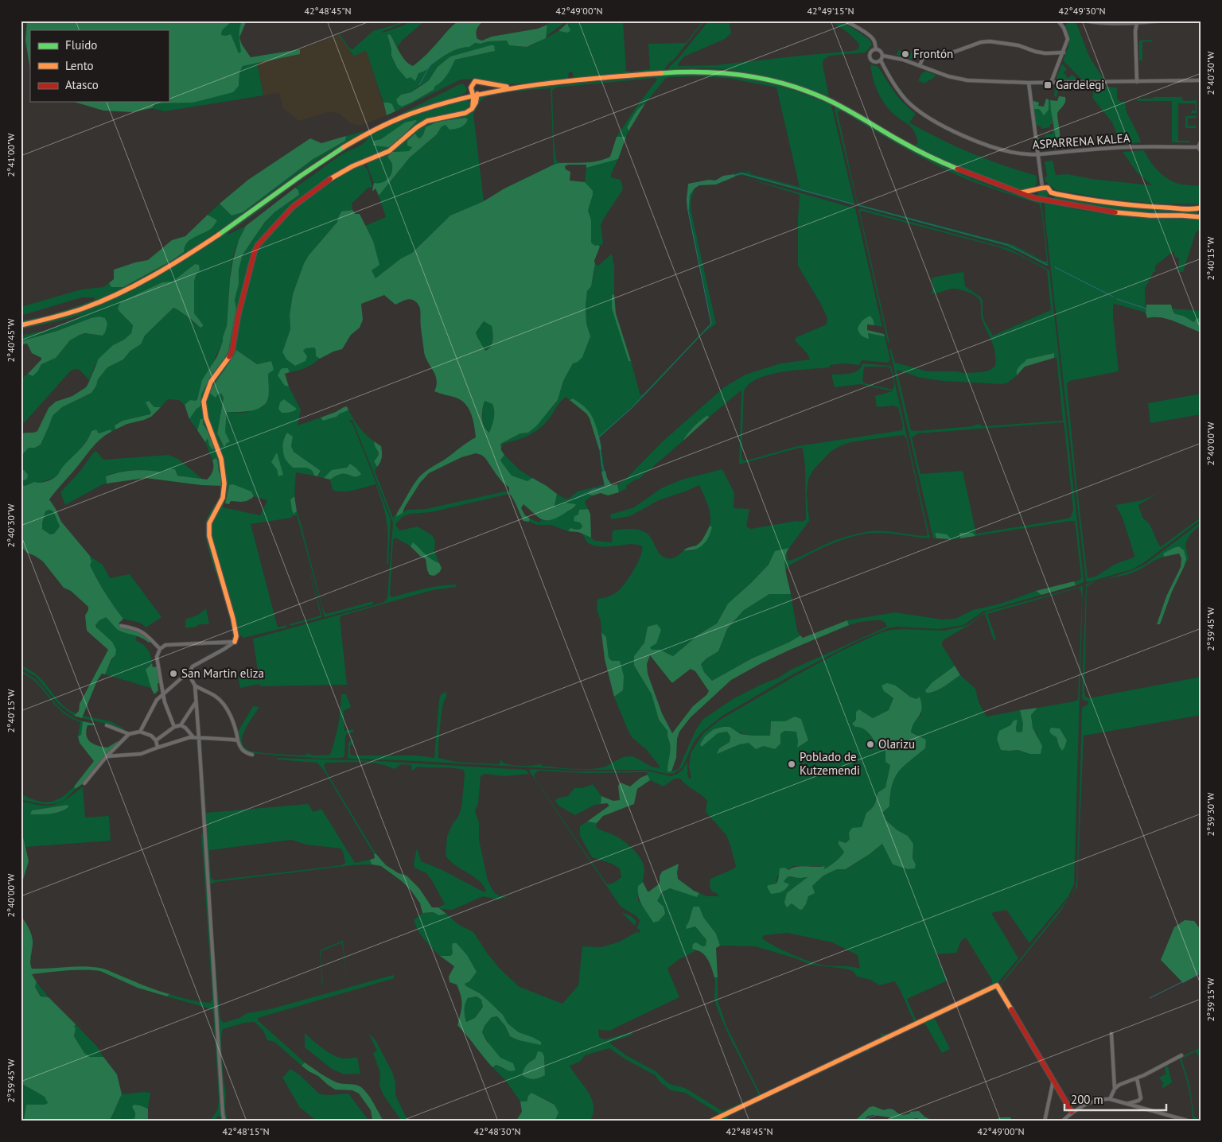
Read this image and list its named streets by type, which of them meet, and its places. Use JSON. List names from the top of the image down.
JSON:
{
  "streets": {
    "street": ["ASPARRENA KALEA"]
  },
  "places": {
    "other": [
      "Frontón",
      "San Martin eliza",
      "Olarizu",
      "Poblado de Kutzemendi"
    ],
    "transit": ["Gardelegi"]
  },
  "legend": ["Fluido", "Lento", "Atasco"],
  "scale_bar": "200 m",
  "coordinates": [
    "42°48'45\"N",
    "42°49'00\"N",
    "42°49'15\"N",
    "42°49'30\"N",
    "2°40'30\"W",
    "2°41'00\"W",
    "2°40'15\"W",
    "2°40'45\"W",
    "2°40'00\"W",
    "2°39'45\"W",
    "2°39'30\"W",
    "2°39'15\"W",
    "42°48'15\"N",
    "42°48'30\"N"
  ]
}
